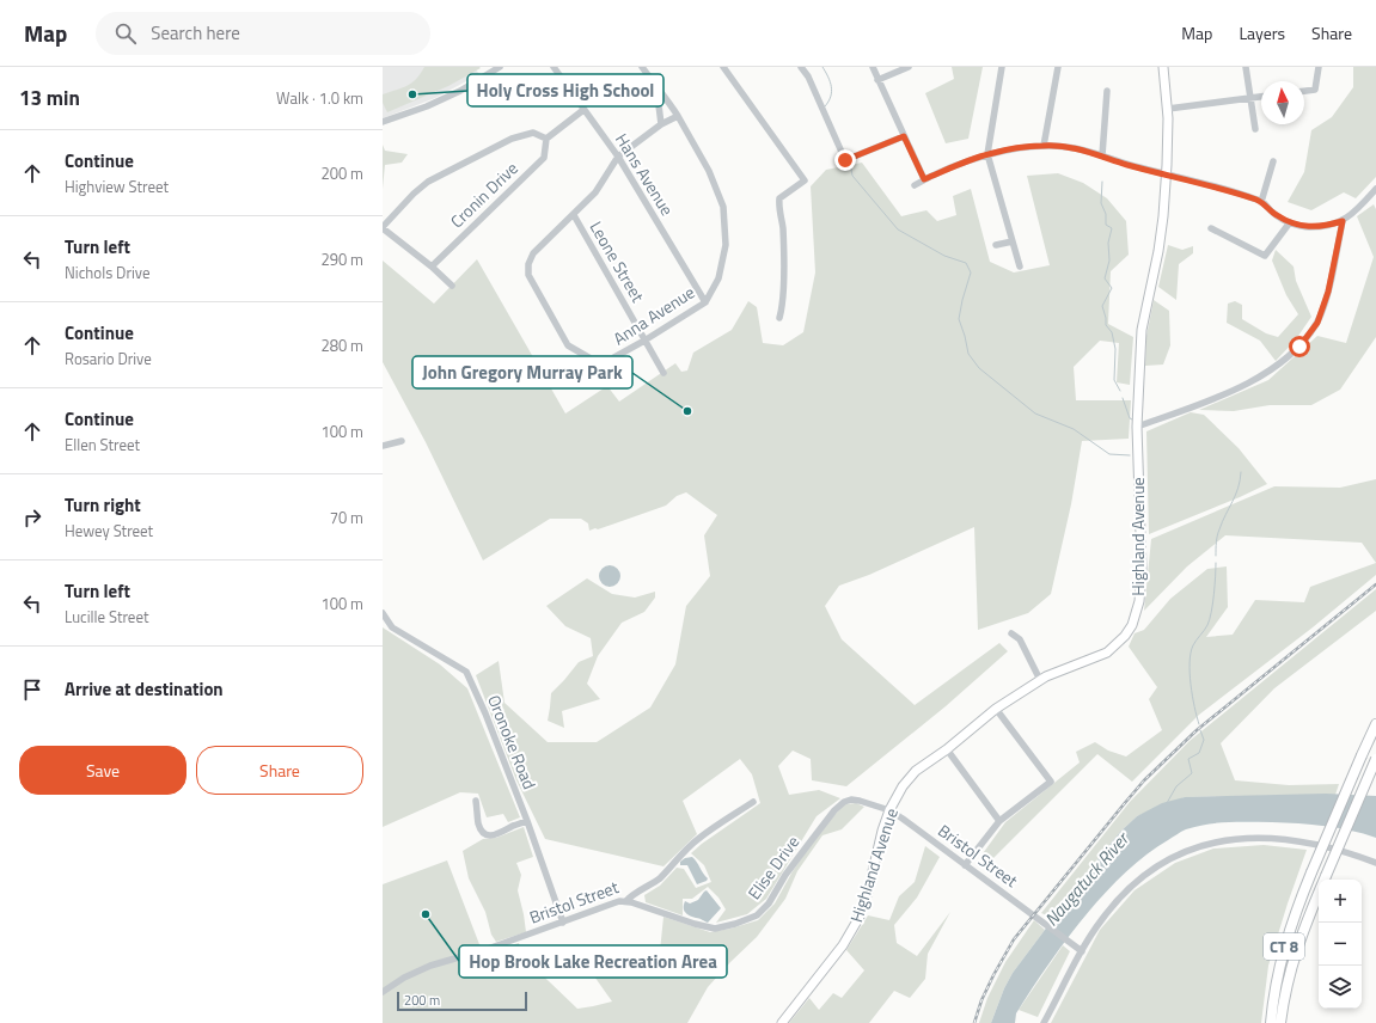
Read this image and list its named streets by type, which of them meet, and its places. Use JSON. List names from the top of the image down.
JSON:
{
  "streets": {
    "highway": ["CT 8"],
    "main road": ["Highland Avenue"],
    "street": [
      "Hans Avenue",
      "Cronin Drive",
      "Leone Street",
      "Anna Avenue",
      "Oronoke Road",
      "Bristol Street",
      "Elise Drive"
    ]
  },
  "crossings": [
    ["Hans Avenue", "Anna Avenue"],
    ["Leone Street", "Anna Avenue"],
    ["Highland Avenue", "Bristol Street"],
    ["Oronoke Road", "Bristol Street"],
    ["Bristol Street", "Elise Drive"]
  ],
  "water": ["Naugatuck River"],
  "places": ["Holy Cross High School", "John Gregory Murray Park", "Hop Brook Lake Recreation Area"],
  "scale_bar": "200 m",
  "north": "top",
  "page": {
    "header": "Map",
    "search": "Search here",
    "nav": ["Map", "Layers", "Share"],
    "heading": ["13 min", "Walk · 1.0 km"],
    "list": [
      ["Continue", "Highview Street", "200 m"],
      ["Turn left", "Nichols Drive", "290 m"],
      ["Continue", "Rosario Drive", "280 m"],
      ["Continue", "Ellen Street", "100 m"],
      ["Turn right", "Hewey Street", "70 m"],
      ["Turn left", "Lucille Street", "100 m"],
      "Arrive at destination"
    ],
    "buttons": ["Save", "Share"],
    "map_buttons": ["+", "−"],
    "scale": "200 m"
  }
}
